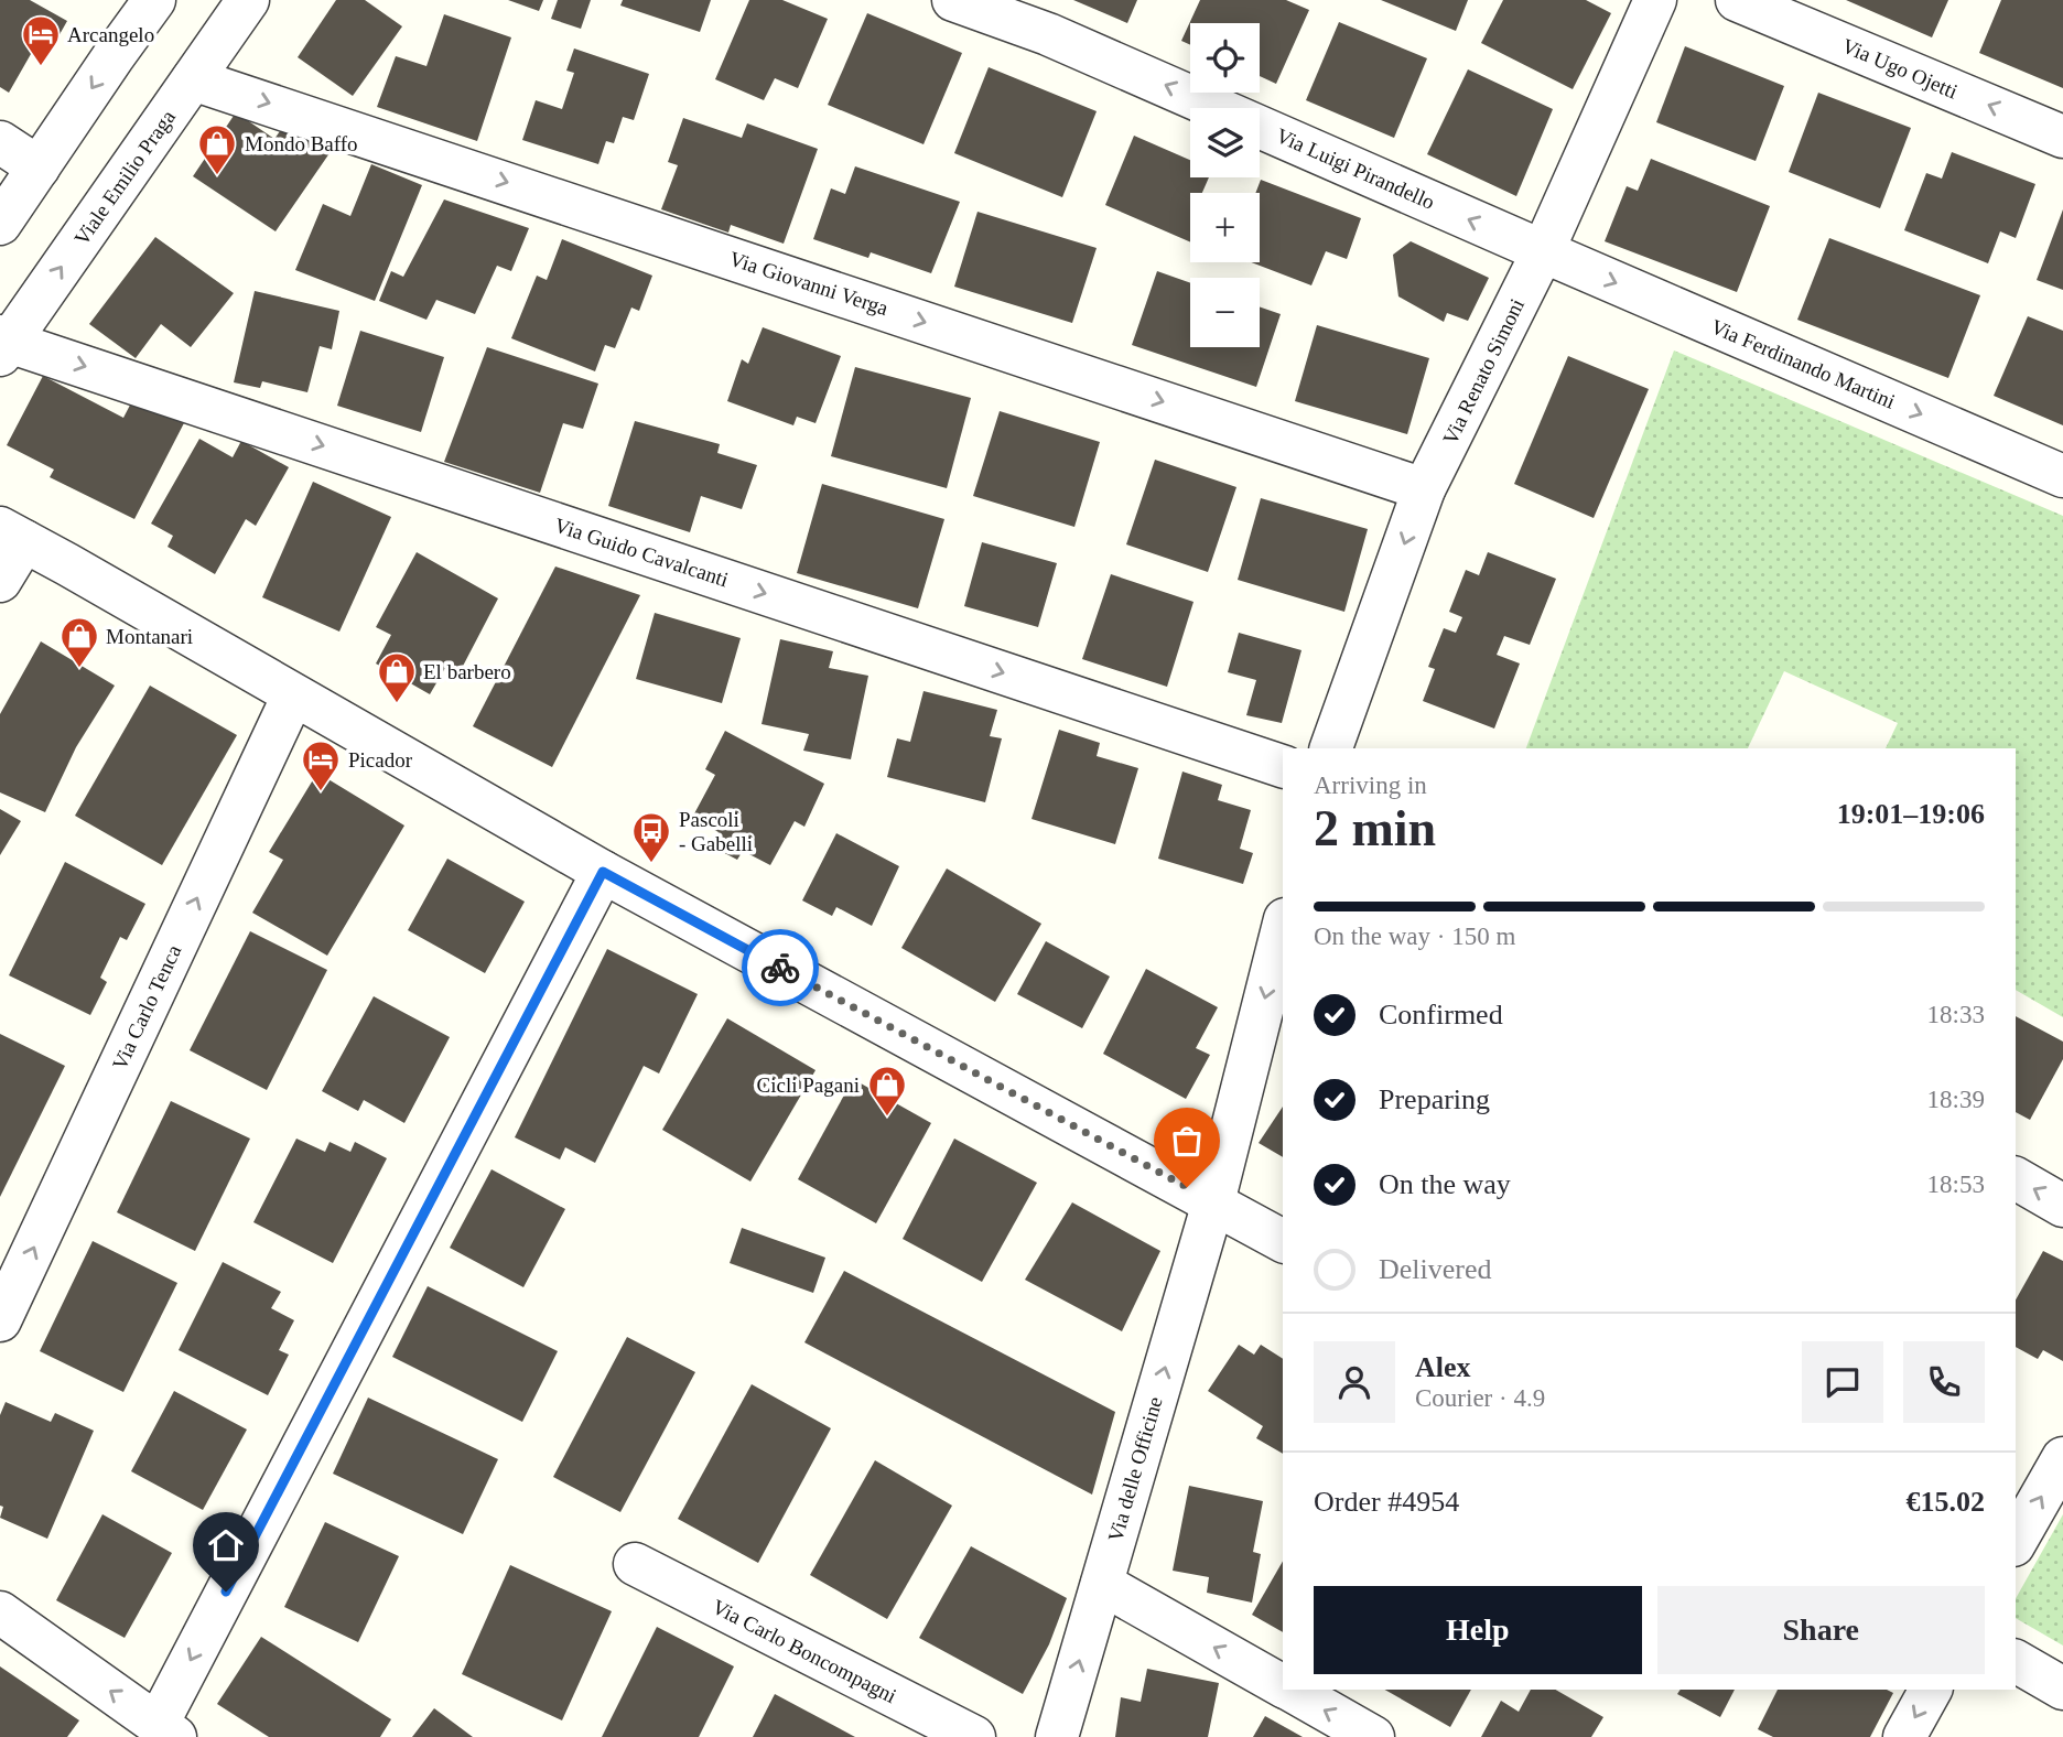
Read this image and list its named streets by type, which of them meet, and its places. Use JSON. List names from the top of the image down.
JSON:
{
  "streets": {
    "street": [
      "Via Ugo Ojetti",
      "Via Luigi Pirandello",
      "Viale Emilio Praga",
      "Via Giovanni Verga",
      "Via Ferdinando Martini",
      "Via Renato Simoni",
      "Via Guido Cavalcanti",
      "Via Carlo Tenca",
      "Via delle Officine",
      "Via Carlo Boncompagni"
    ]
  },
  "crossings": [
    ["Via Luigi Pirandello", "Via Ferdinando Martini"],
    ["Via Luigi Pirandello", "Via Renato Simoni"],
    ["Viale Emilio Praga", "Via Giovanni Verga"],
    ["Viale Emilio Praga", "Via Guido Cavalcanti"],
    ["Via Giovanni Verga", "Via Renato Simoni"],
    ["Via Ferdinando Martini", "Via Renato Simoni"]
  ],
  "one_way": [
    "Via Ugo Ojetti",
    "Via Luigi Pirandello",
    "Via Giovanni Verga",
    "Via Ferdinando Martini",
    "Via delle Officine"
  ],
  "places": {
    "hotel": ["Arcangelo", "Picador"],
    "shop": [
      "Mondo Baffo",
      "Montanari",
      "El barbero",
      "Cicli Pagani"
    ],
    "bus stop": ["Pascoli - Gabelli"]
  },
  "page": {
    "map_buttons": ["+", "−"],
    "heading": ["2 min", "Arriving in", "19:01–19:06"],
    "panel": [
      "Alex",
      "Courier · 4.9",
      "Order #4954",
      "€15.02"
    ],
    "bar": "On the way · 150 m",
    "list": [
      ["Confirmed", "18:33"],
      ["Preparing", "18:39"],
      ["On the way", "18:53"],
      "Delivered"
    ],
    "buttons": ["Help", "Share"]
  }
}
